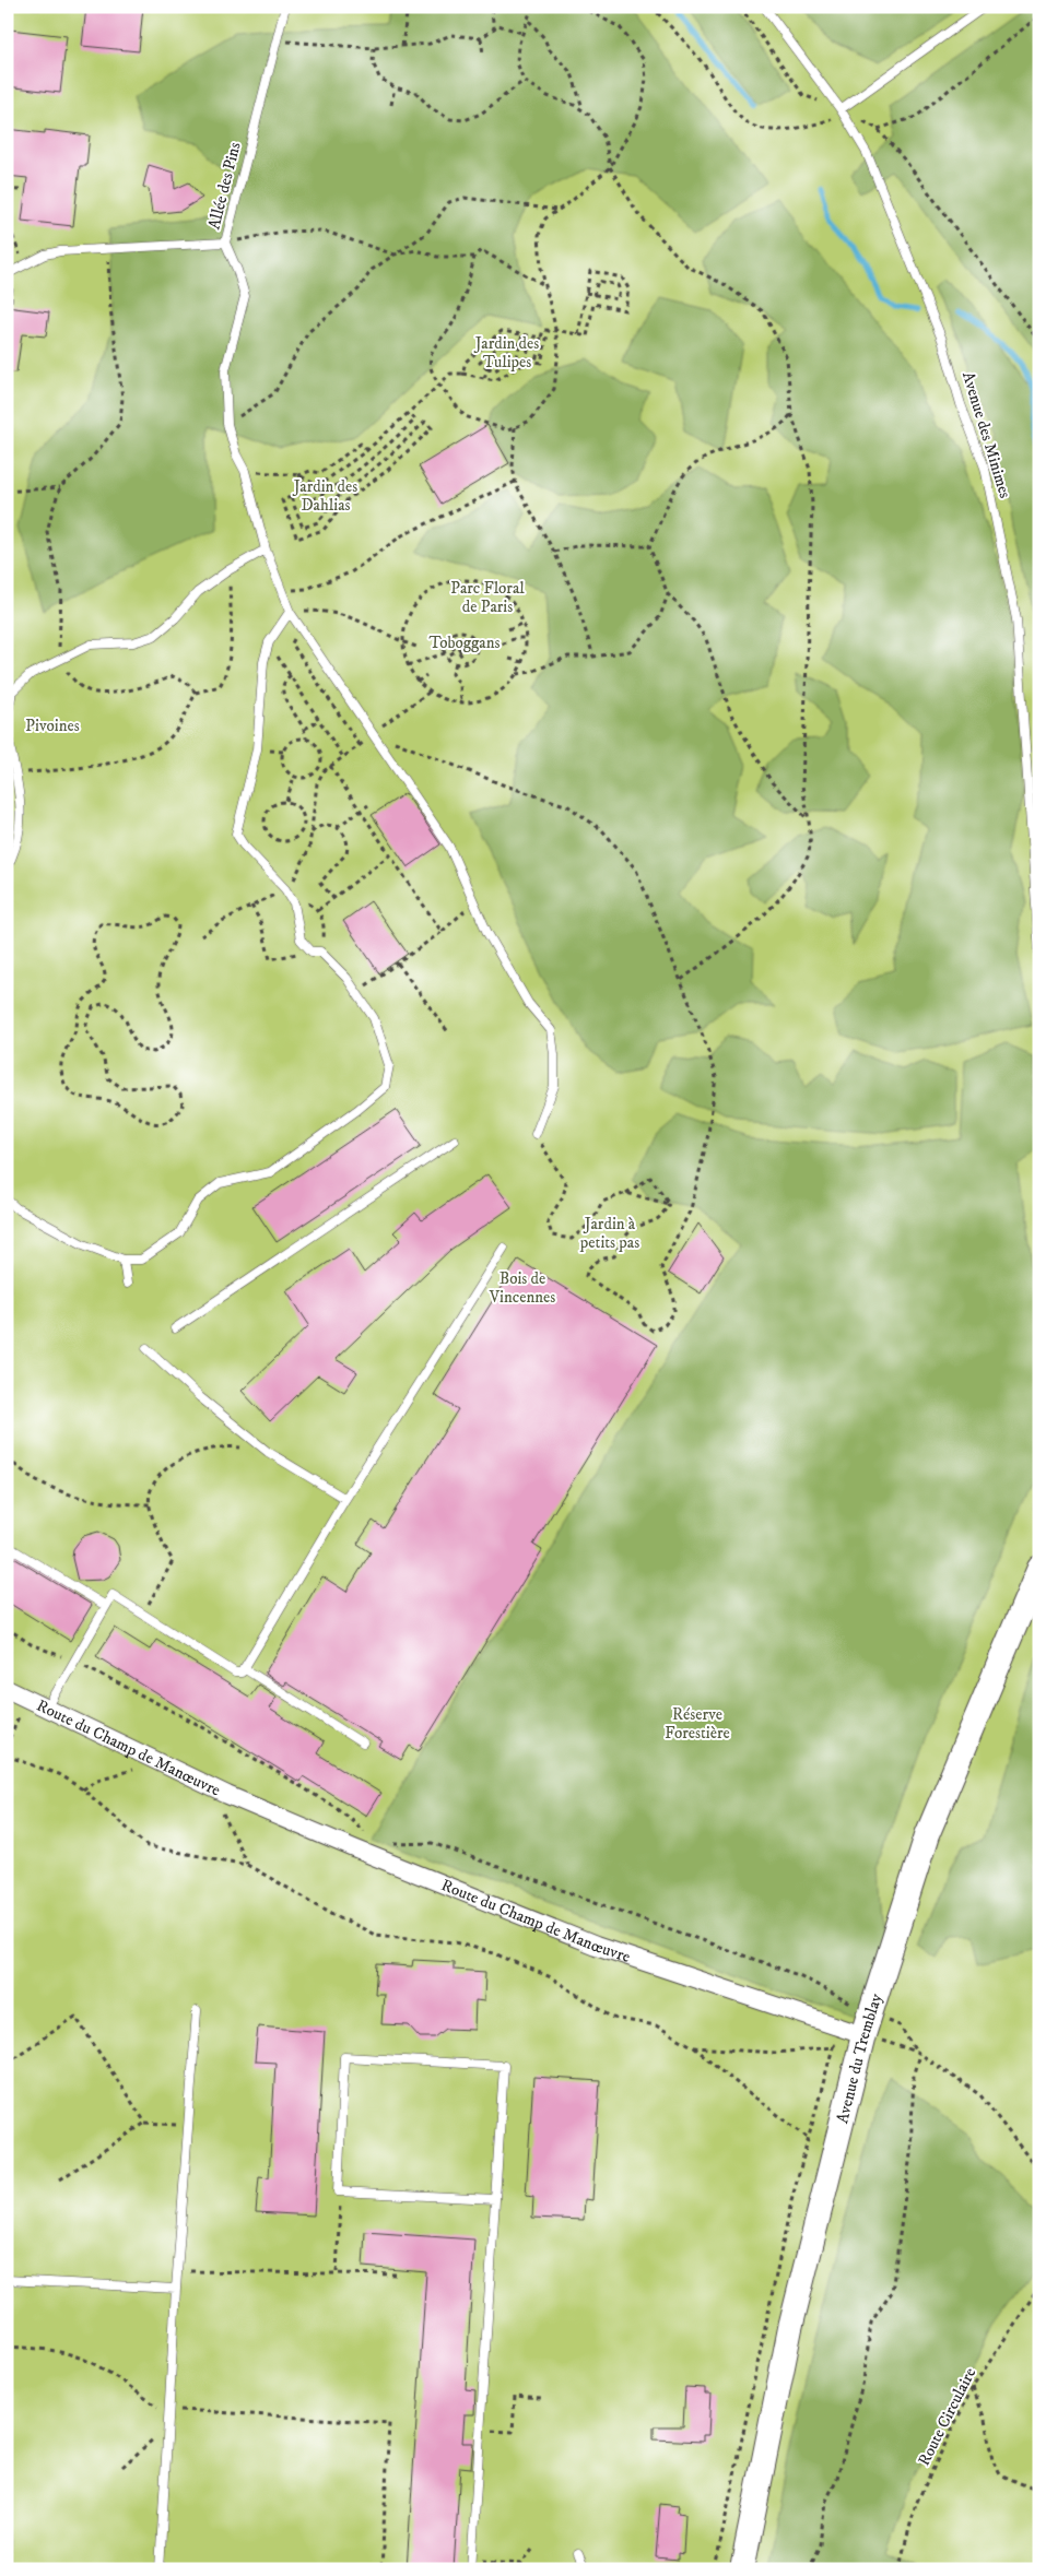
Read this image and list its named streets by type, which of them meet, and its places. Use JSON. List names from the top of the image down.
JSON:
{
  "streets": {
    "main road": ["Avenue du Tremblay"],
    "street": ["Route du Champ de Manœuvre"],
    "lane": ["Allée des Pins", "Avenue des Minimes"],
    "path": ["Route Circulaire"]
  },
  "crossings": [
    ["Route du Champ de Manœuvre", "Avenue du Tremblay"]
  ],
  "parks": [
    "Jardin des Tulipes",
    "Jardin des Dahlias",
    "Parc Floral de Paris",
    "Toboggans",
    "Pivoines",
    "Jardin à petits pas",
    "Bois de Vincennes",
    "Réserve Forestière"
  ]
}
